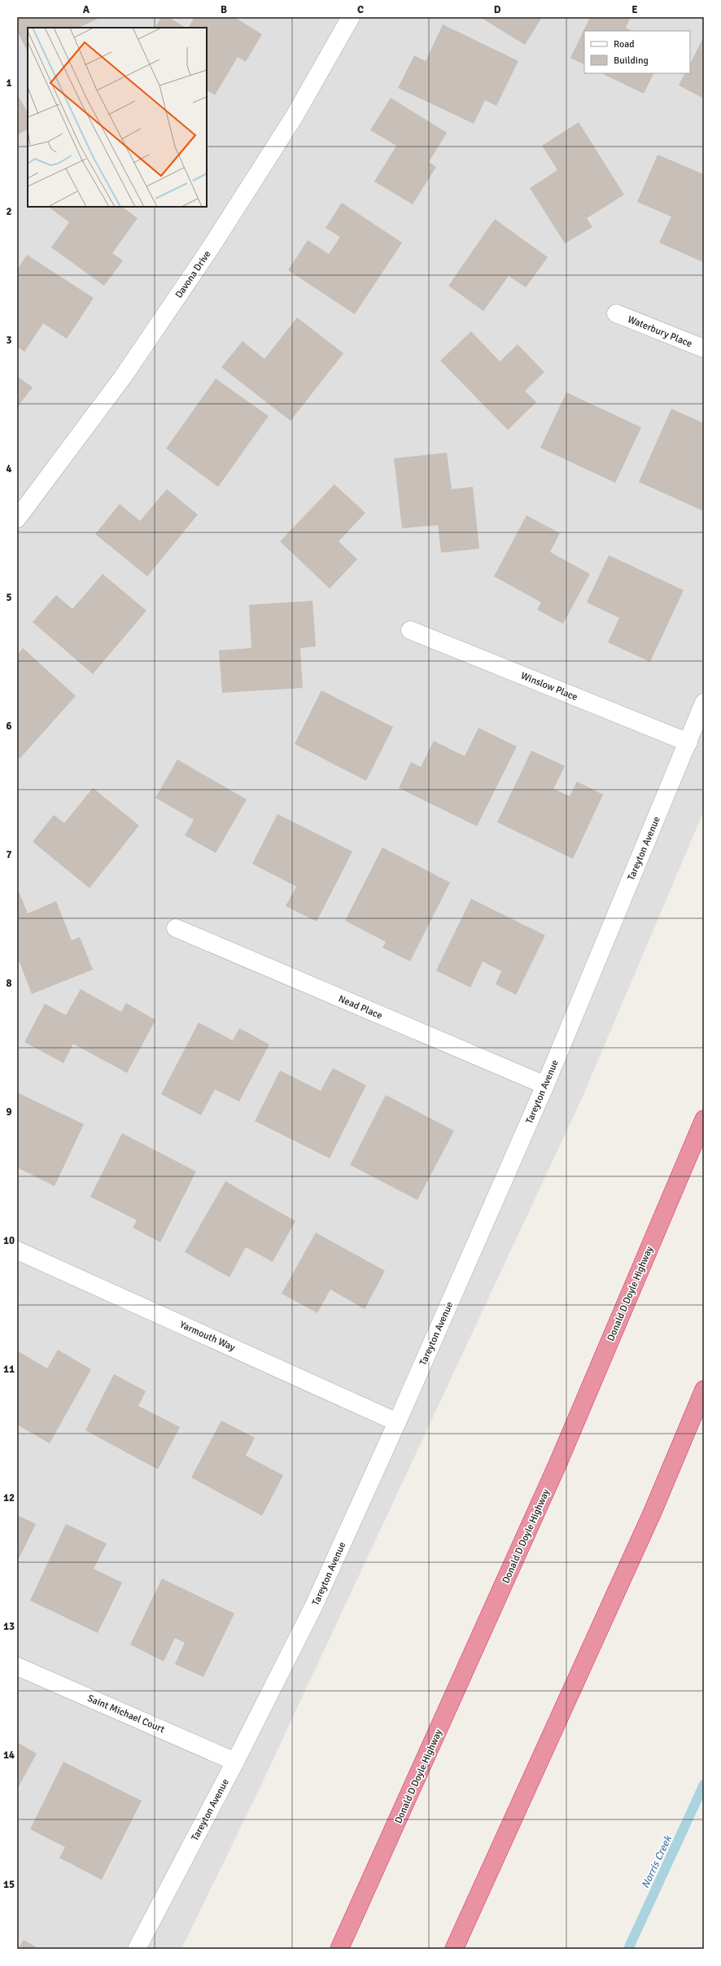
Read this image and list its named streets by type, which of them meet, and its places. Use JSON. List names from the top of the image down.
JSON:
{
  "streets": {
    "highway": ["Donald D Doyle Highway"],
    "street": [
      "Davona Drive",
      "Waterbury Place",
      "Winslow Place",
      "Tareyton Avenue",
      "Nead Place",
      "Yarmouth Way",
      "Saint Michael Court"
    ]
  },
  "crossings": [
    ["Winslow Place", "Tareyton Avenue"],
    ["Tareyton Avenue", "Nead Place"],
    ["Tareyton Avenue", "Yarmouth Way"],
    ["Tareyton Avenue", "Saint Michael Court"]
  ],
  "water": ["Norris Creek"],
  "legend": ["Road", "Building"],
  "grid": {
    "columns": [
      "A",
      "B",
      "C",
      "D",
      "E"
    ],
    "rows": [
      "1",
      "2",
      "3",
      "4",
      "5",
      "6",
      "7",
      "8",
      "9",
      "10",
      "11",
      "12",
      "13",
      "14",
      "15"
    ]
  }
}
